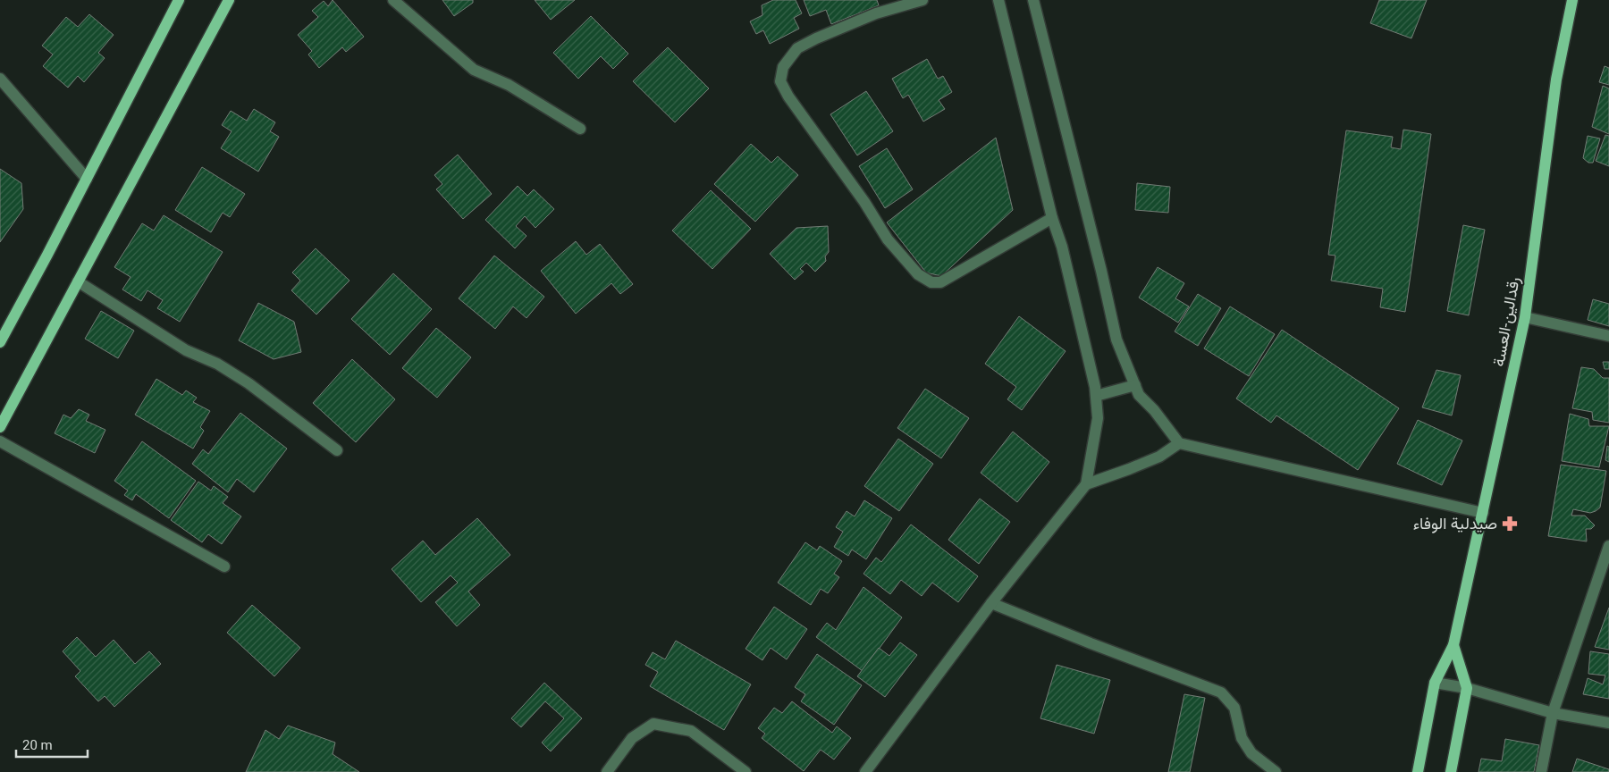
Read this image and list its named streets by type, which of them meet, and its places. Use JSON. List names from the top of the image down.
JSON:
{
  "streets": {
    "main road": ["رقدالين-العسة"]
  },
  "places": {
    "pharmacy": ["صيدلية الوفاء"]
  },
  "scale_bar": "20 m"
}
